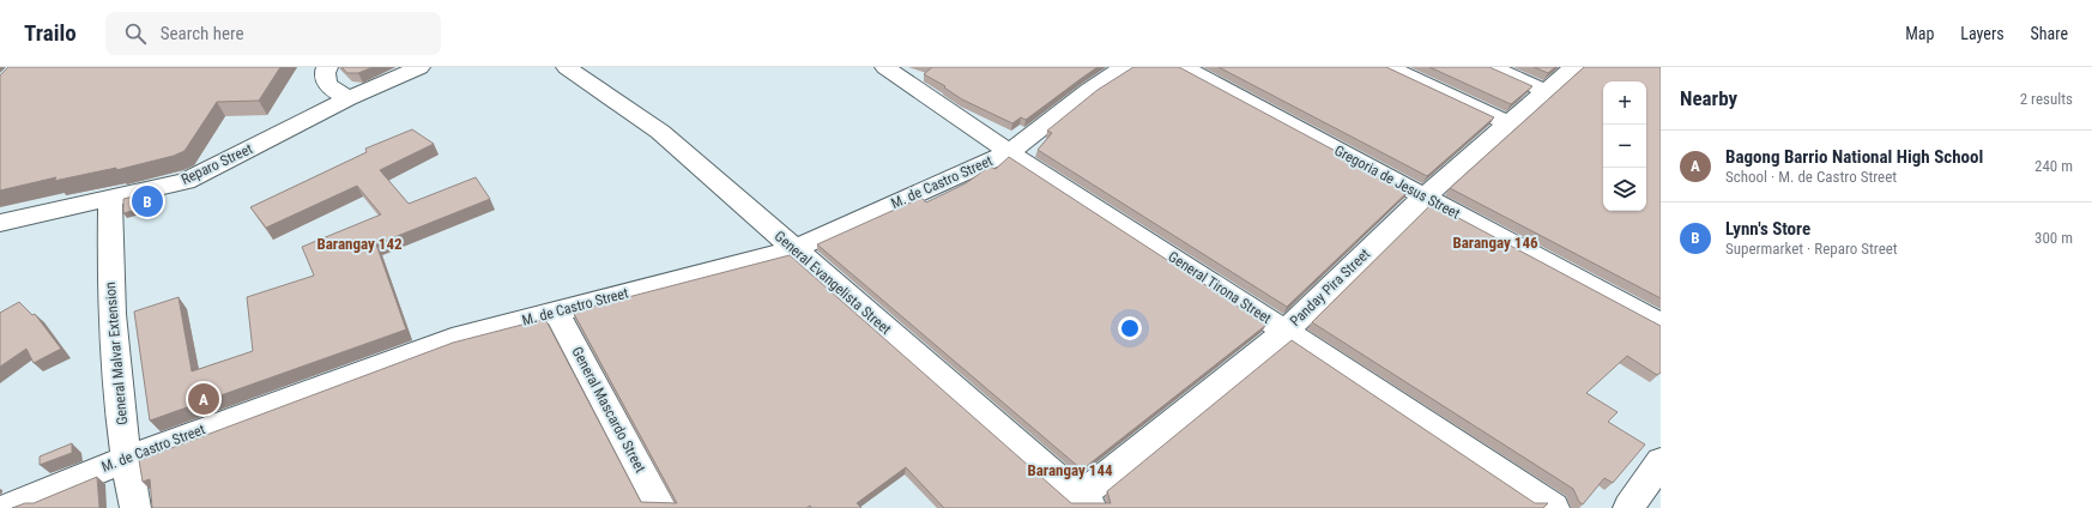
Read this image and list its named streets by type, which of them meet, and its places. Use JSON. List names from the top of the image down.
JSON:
{
  "streets": {
    "street": [
      "Reparo Street",
      "M. de Castro Street",
      "Gregoria de Jesus Street",
      "General Evangelista Street",
      "General Tirona Street",
      "Panday Pira Street",
      "General Malvar Extension",
      "General Mascardo Street"
    ]
  },
  "crossings": [
    ["Reparo Street", "General Malvar Extension"],
    ["M. de Castro Street", "General Evangelista Street"],
    ["M. de Castro Street", "General Tirona Street"],
    ["M. de Castro Street", "General Malvar Extension"],
    ["M. de Castro Street", "General Mascardo Street"],
    ["Gregoria de Jesus Street", "Panday Pira Street"],
    ["General Evangelista Street", "Panday Pira Street"],
    ["General Tirona Street", "Panday Pira Street"]
  ],
  "districts": ["Barangay 146", "Barangay 142", "Barangay 144"],
  "page": {
    "header": "Trailo",
    "search": "Search here",
    "nav": ["Map", "Layers", "Share"],
    "heading": ["Nearby", "2 results"],
    "map_buttons": ["+", "−"],
    "list": [
      {
        "mark": "A",
        "name": "Bagong Barrio National High School",
        "note": "School · M. de Castro Street",
        "value": "240 m"
      },
      {
        "mark": "B",
        "name": "Lynn's Store",
        "note": "Supermarket · Reparo Street",
        "value": "300 m"
      }
    ],
    "pins": ["B", "A"]
  }
}
